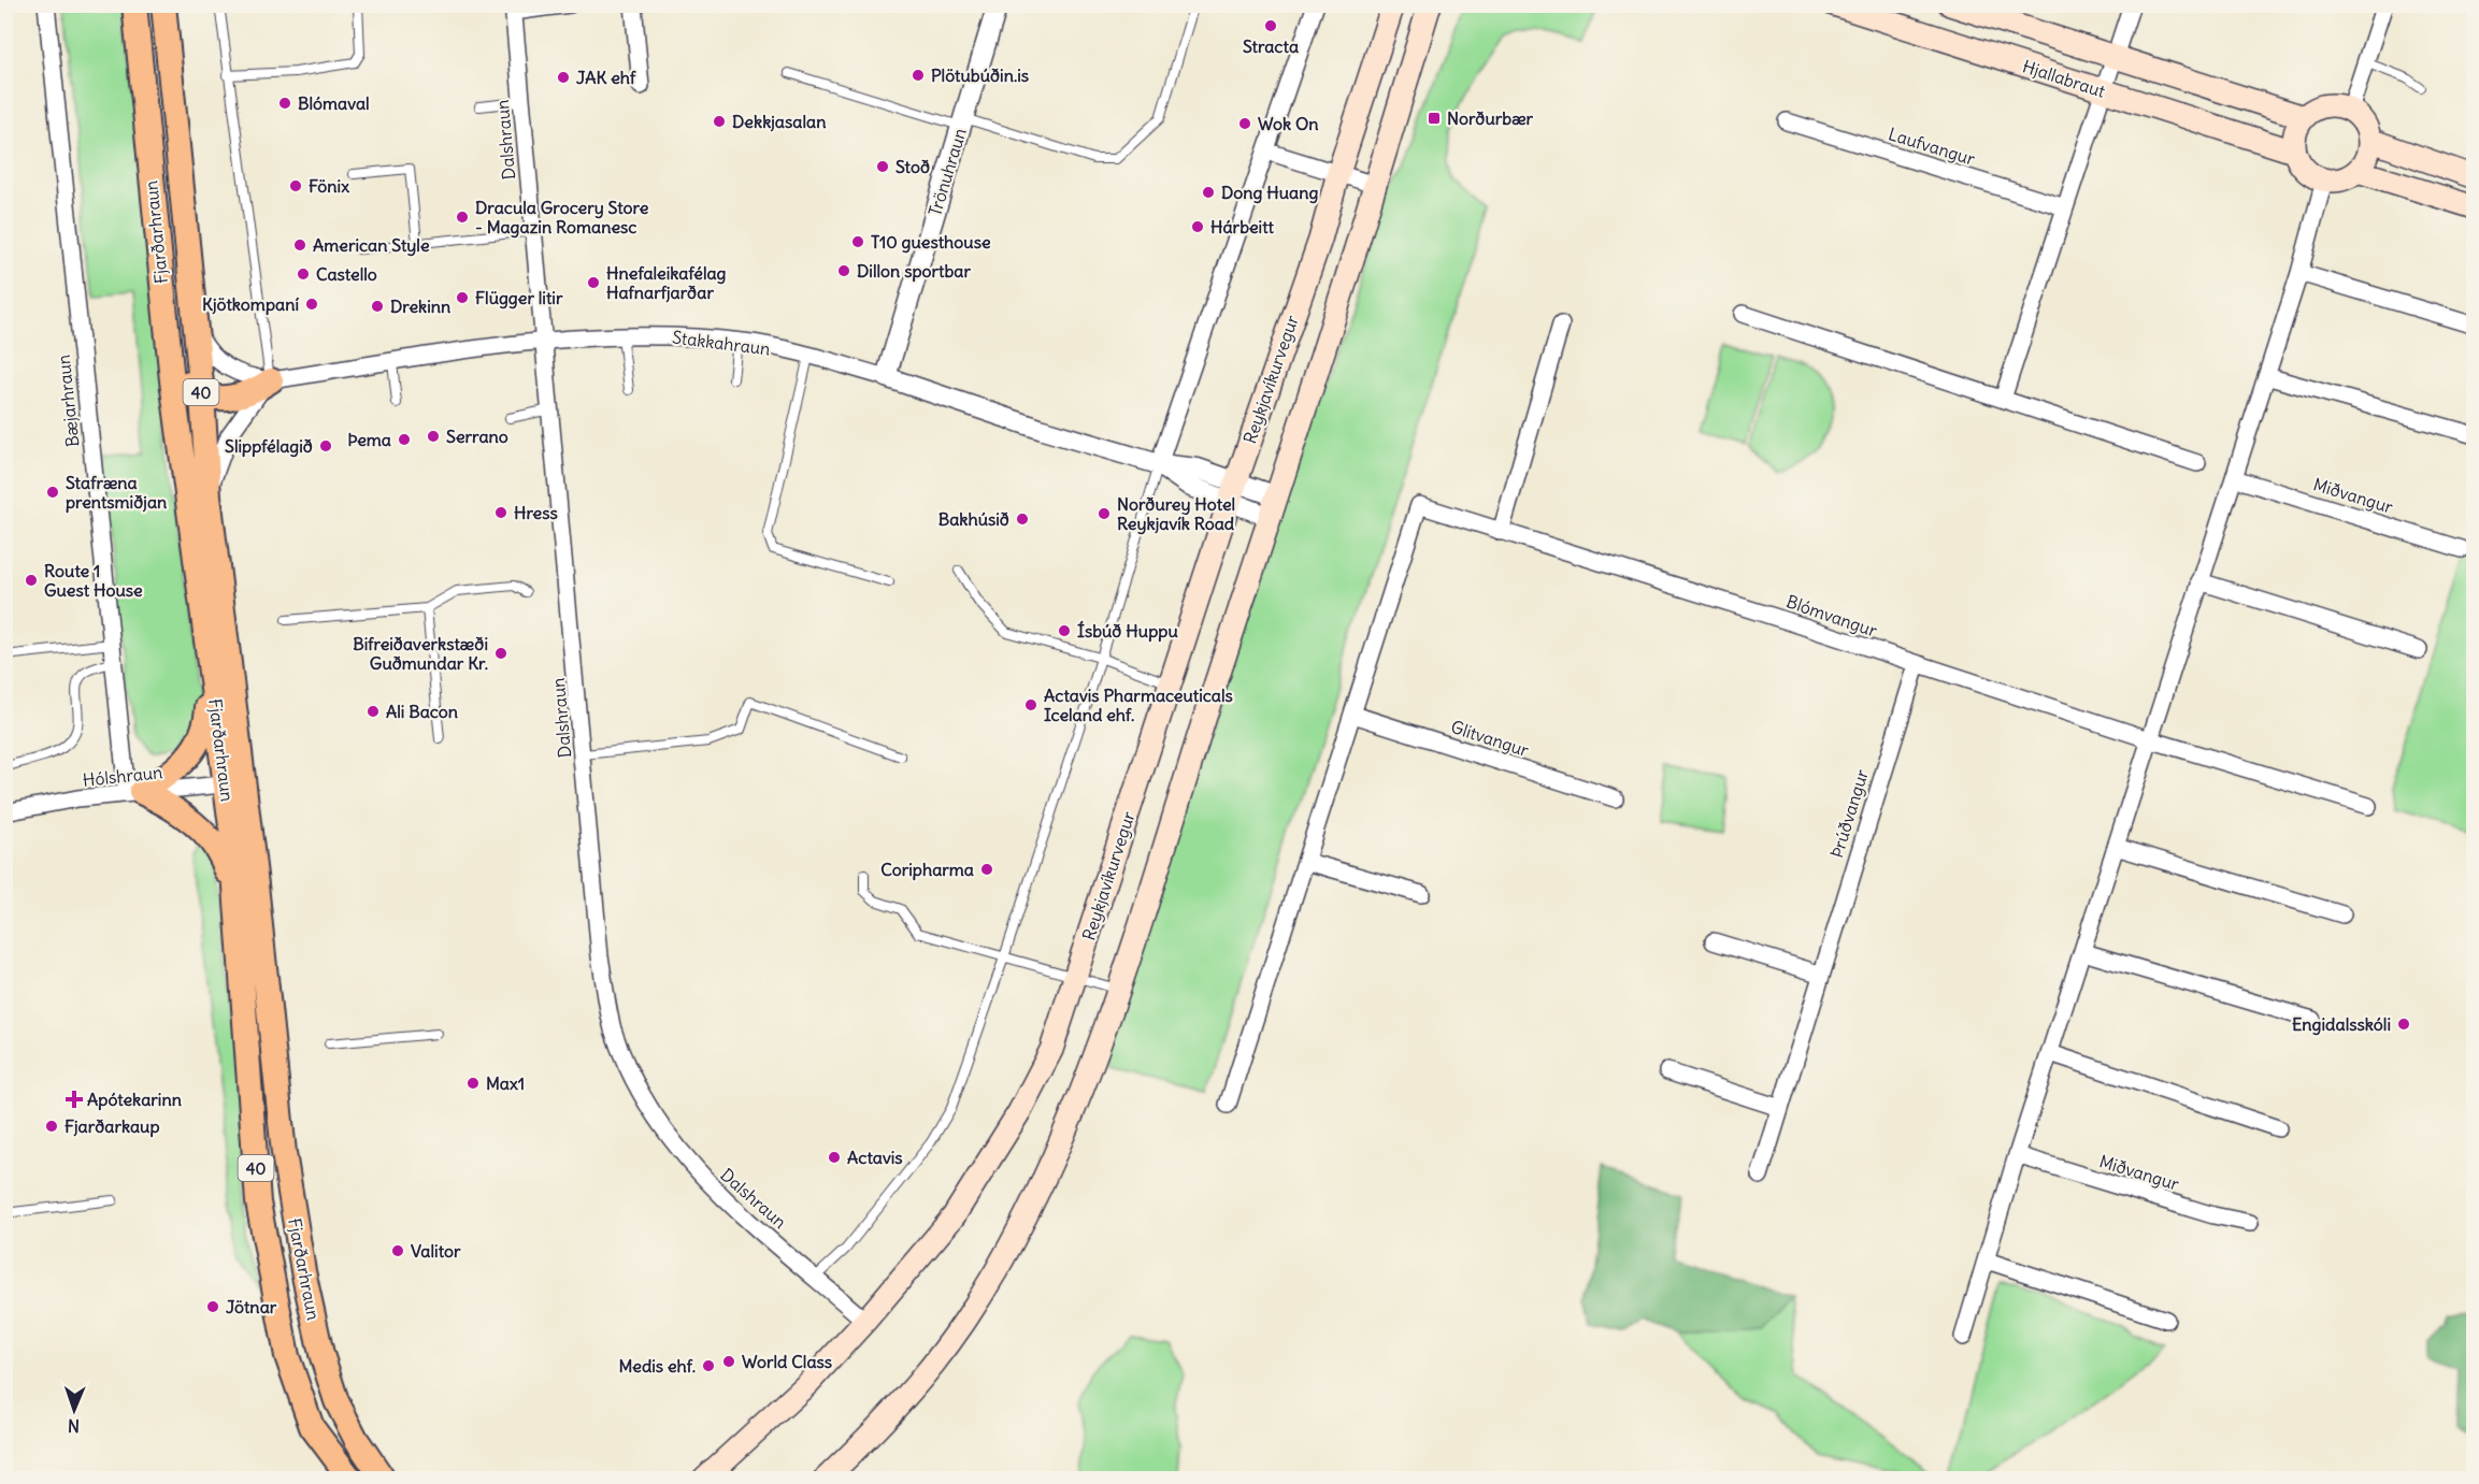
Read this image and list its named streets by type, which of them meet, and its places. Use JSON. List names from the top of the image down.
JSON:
{
  "streets": {
    "main road": [
      "Hjallabraut",
      "Fjarðarhraun",
      "Reykjavíkurvegur",
      "40"
    ],
    "street": [
      "Dalshraun",
      "Laufvangur",
      "Trönuhraun",
      "Stakkahraun",
      "Bæjarhraun",
      "Miðvangur",
      "Blómvangur",
      "Glitvangur",
      "Hólshraun",
      "Þrúðvangur"
    ]
  },
  "crossings": [
    ["Dalshraun", "Stakkahraun"],
    ["Dalshraun", "Reykjavíkurvegur"],
    ["Trönuhraun", "Stakkahraun"],
    ["Fjarðarhraun", "Stakkahraun"],
    ["Fjarðarhraun", "Hólshraun"],
    ["Stakkahraun", "Reykjavíkurvegur"],
    ["Bæjarhraun", "Hólshraun"],
    ["Blómvangur", "Glitvangur"],
    ["Blómvangur", "Þrúðvangur"]
  ],
  "places": {
    "other": [
      "Stracta",
      "Plötubúðin.is",
      "JAK ehf",
      "Blómaval",
      "Dekkjasalan",
      "Wok On",
      "Stoð",
      "Fönix",
      "Dong Huang",
      "Dracula Grocery Store - Magazin Romanesc",
      "Hárbeitt",
      "T10 guesthouse",
      "American Style",
      "Dillon sportbar",
      "Castello",
      "Hnefaleikafélag Hafnarfjarðar",
      "Flügger litir",
      "Kjötkompaní",
      "Drekinn",
      "Serrano",
      "Þema",
      "Slippfélagið",
      "Stafræna prentsmiðjan",
      "Hress",
      "Norðurey Hotel Reykjavík Road",
      "Bakhúsið",
      "Route 1 Guest House",
      "Ísbúð Huppu",
      "Bifreiðaverkstæði Guðmundar Kr.",
      "Actavis Pharmaceuticals Iceland ehf.",
      "Ali Bacon",
      "Coripharma",
      "Engidalsskóli",
      "Max1",
      "Fjarðarkaup",
      "Actavis",
      "Valitor",
      "Jötnar",
      "World Class",
      "Medis ehf."
    ],
    "transit": ["Norðurbær"],
    "health": ["Apótekarinn"]
  },
  "north": "bottom"
}
